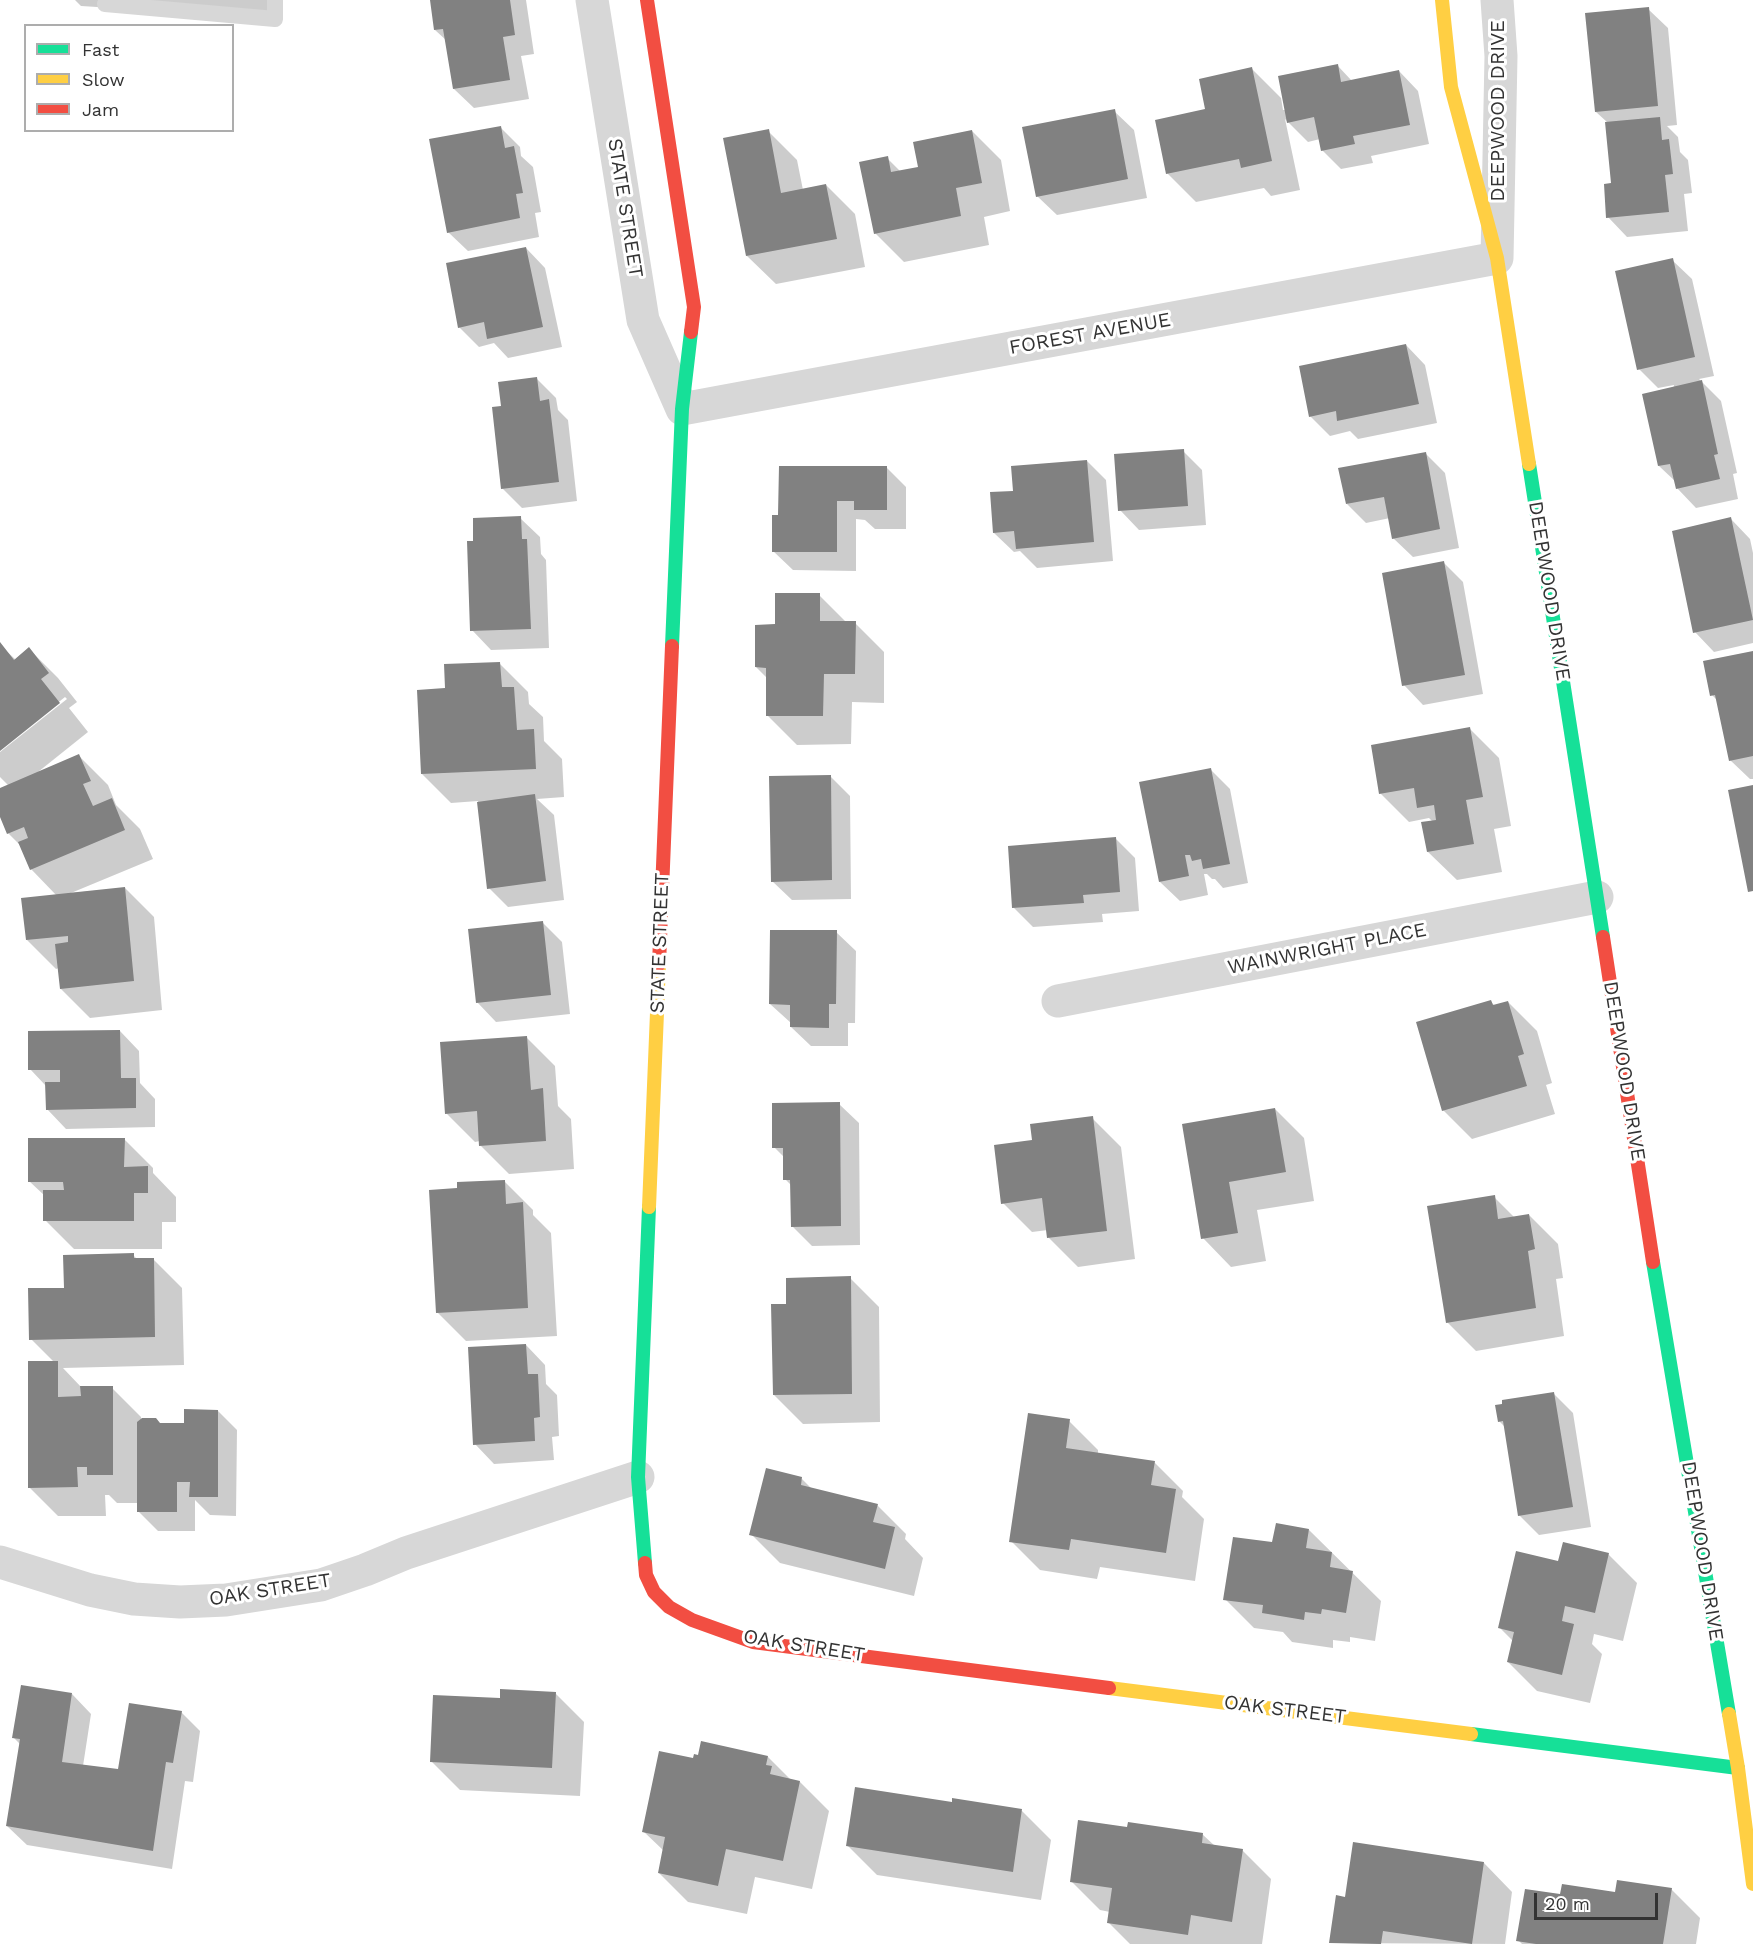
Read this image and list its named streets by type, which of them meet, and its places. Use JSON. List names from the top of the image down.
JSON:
{
  "streets": {
    "street": [
      "DEEPWOOD DRIVE",
      "STATE STREET",
      "FOREST AVENUE",
      "WAINWRIGHT PLACE",
      "OAK STREET"
    ]
  },
  "crossings": [
    ["DEEPWOOD DRIVE", "FOREST AVENUE"],
    ["DEEPWOOD DRIVE", "WAINWRIGHT PLACE"],
    ["DEEPWOOD DRIVE", "OAK STREET"],
    ["STATE STREET", "FOREST AVENUE"],
    ["STATE STREET", "OAK STREET"]
  ],
  "legend": ["Fast", "Slow", "Jam"],
  "scale_bar": "20 m"
}
